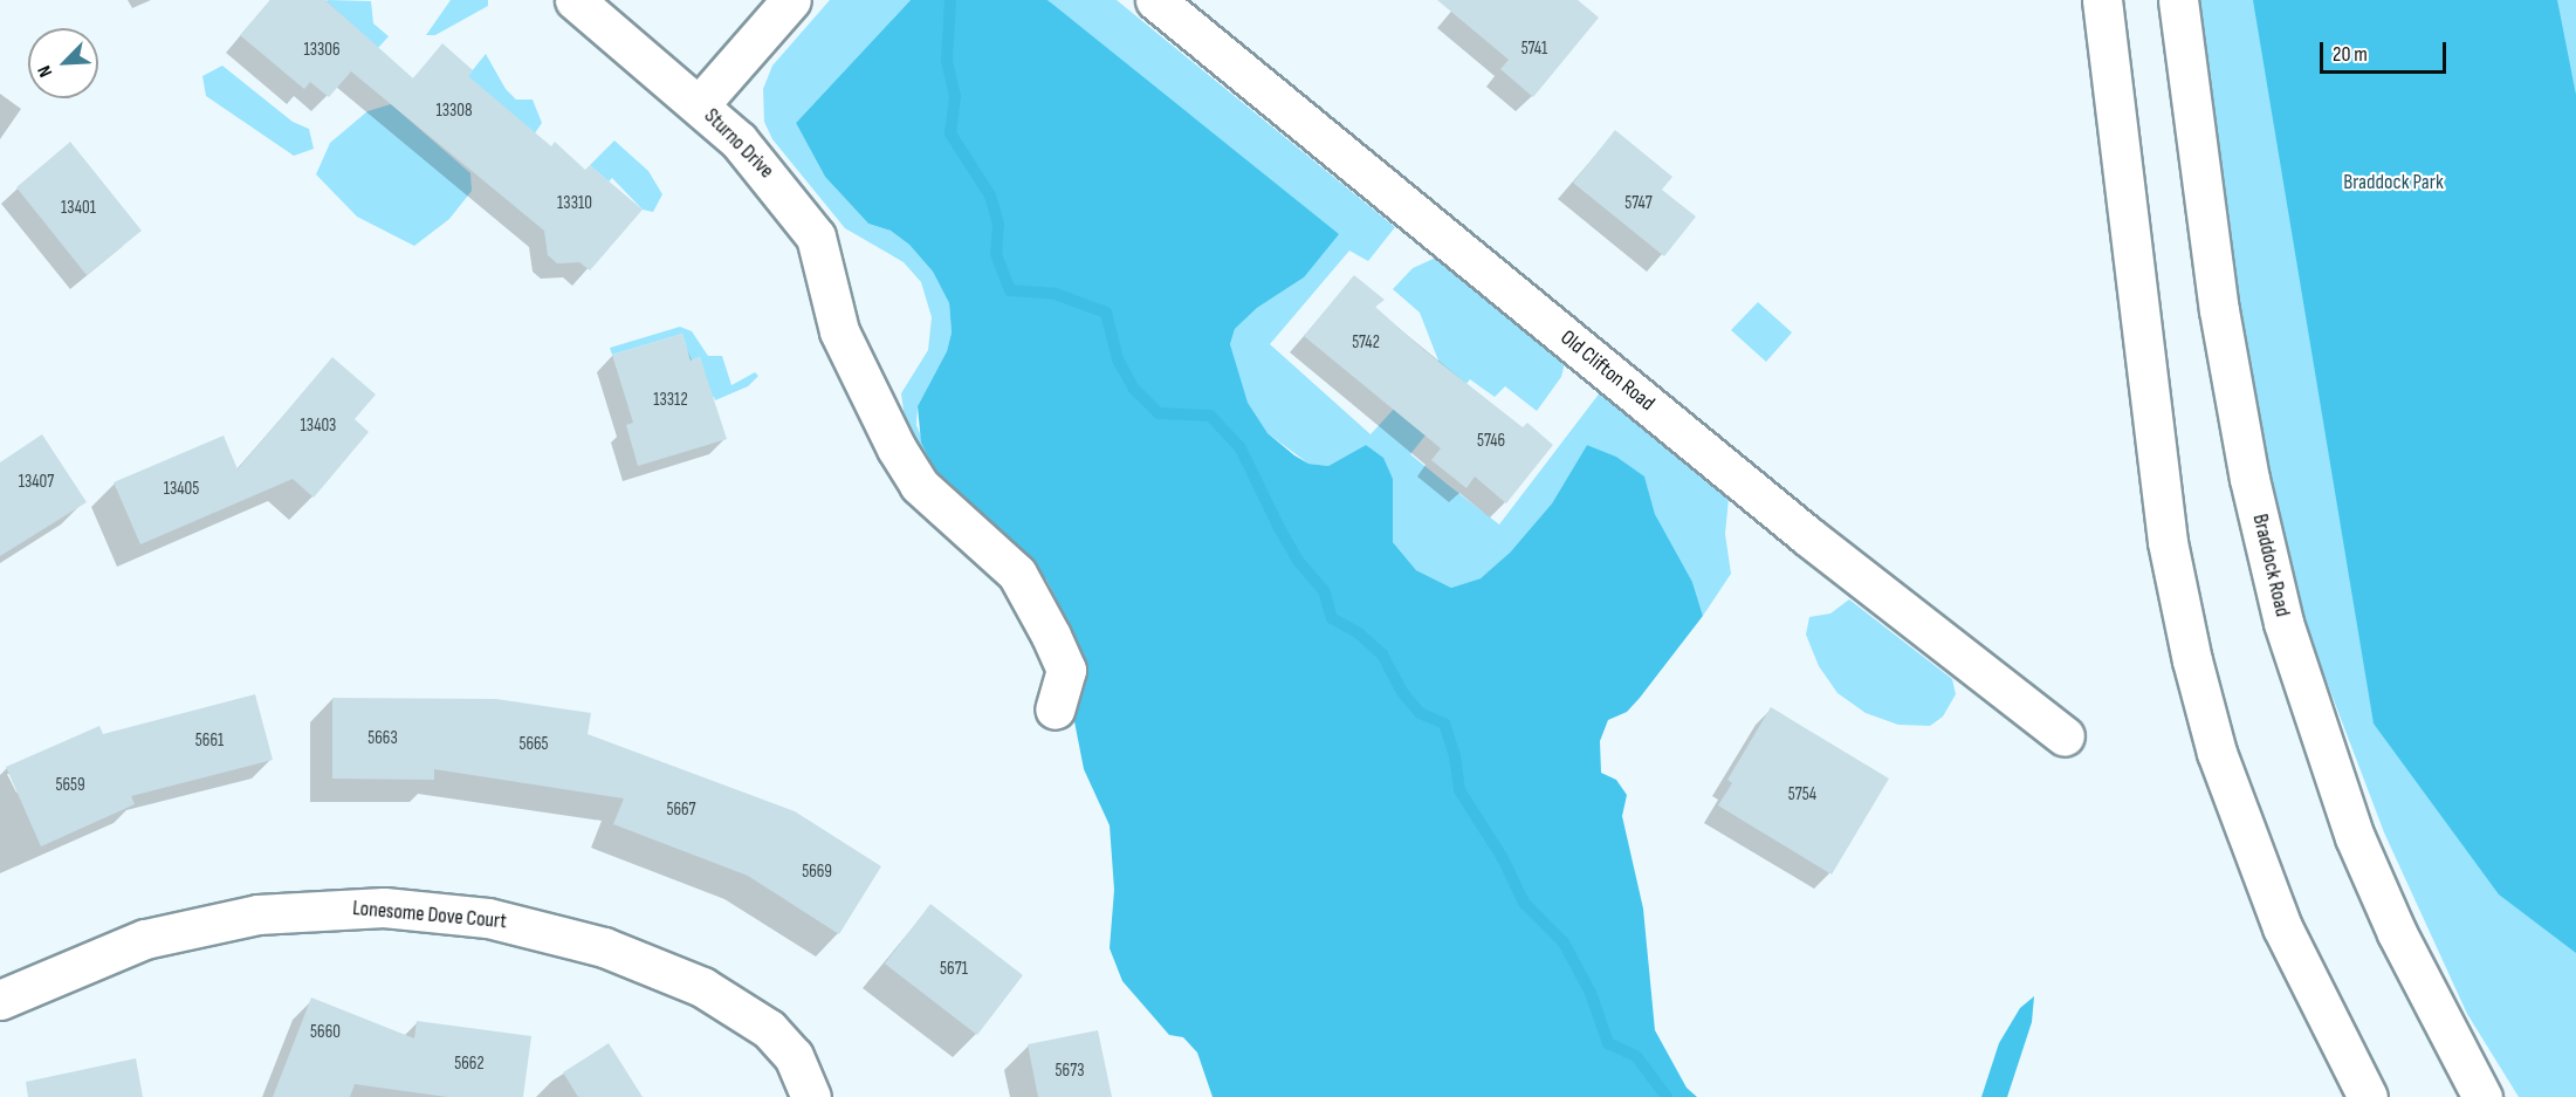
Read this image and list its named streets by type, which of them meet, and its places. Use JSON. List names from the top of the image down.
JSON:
{
  "streets": {
    "street": [
      "Sturno Drive",
      "Old Clifton Road",
      "Braddock Road",
      "Lonesome Dove Court"
    ]
  },
  "parks": ["Braddock Park"],
  "house_numbers": [
    "5741",
    "13306",
    "13308",
    "13310",
    "5747",
    "13401",
    "5742",
    "13312",
    "13403",
    "5746",
    "13407",
    "13405",
    "5663",
    "5661",
    "5665",
    "5659",
    "5754",
    "5667",
    "5669",
    "5671",
    "5660",
    "5662",
    "5673"
  ],
  "scale_bar": "20 m",
  "north": "bottom left"
}
